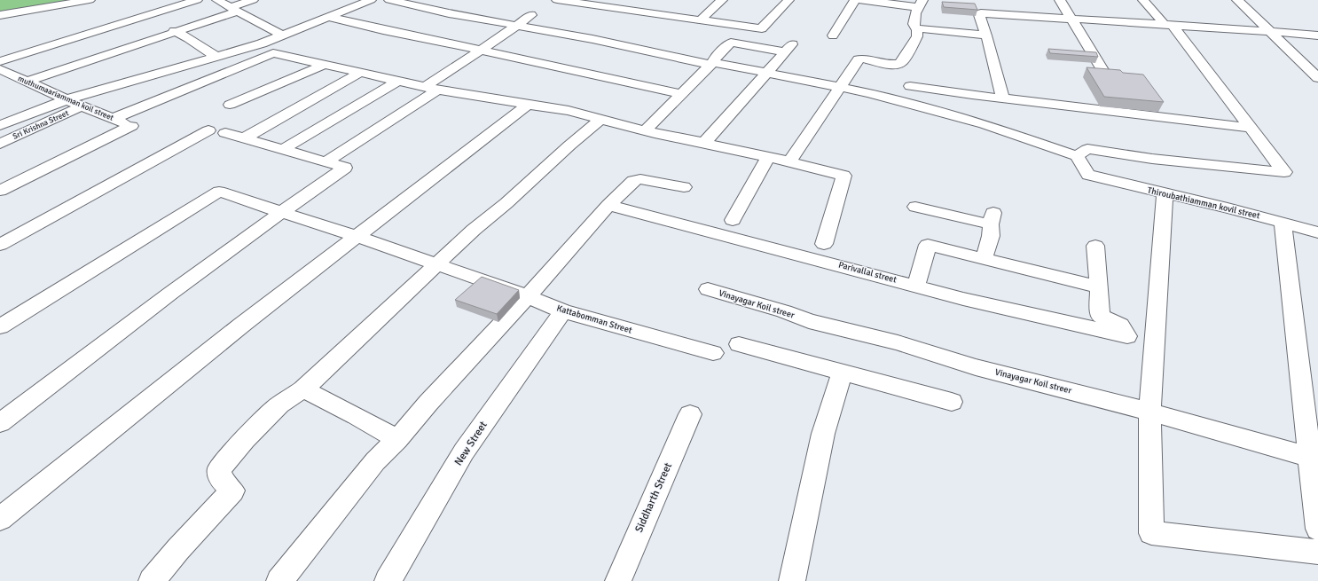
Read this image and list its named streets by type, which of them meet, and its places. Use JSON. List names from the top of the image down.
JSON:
{
  "streets": {
    "street": [
      "muthumaariamman koil street",
      "Sri Krishna Street",
      "Thiroubathiamman kovil street",
      "Parivallal street",
      "Vinayagar Koil streer",
      "Kattabomman Street",
      "New Street",
      "Siddharth Street"
    ]
  },
  "crossings": [
    ["muthumaariamman koil street", "Sri Krishna Street"],
    ["Kattabomman Street", "New Street"]
  ]
}
